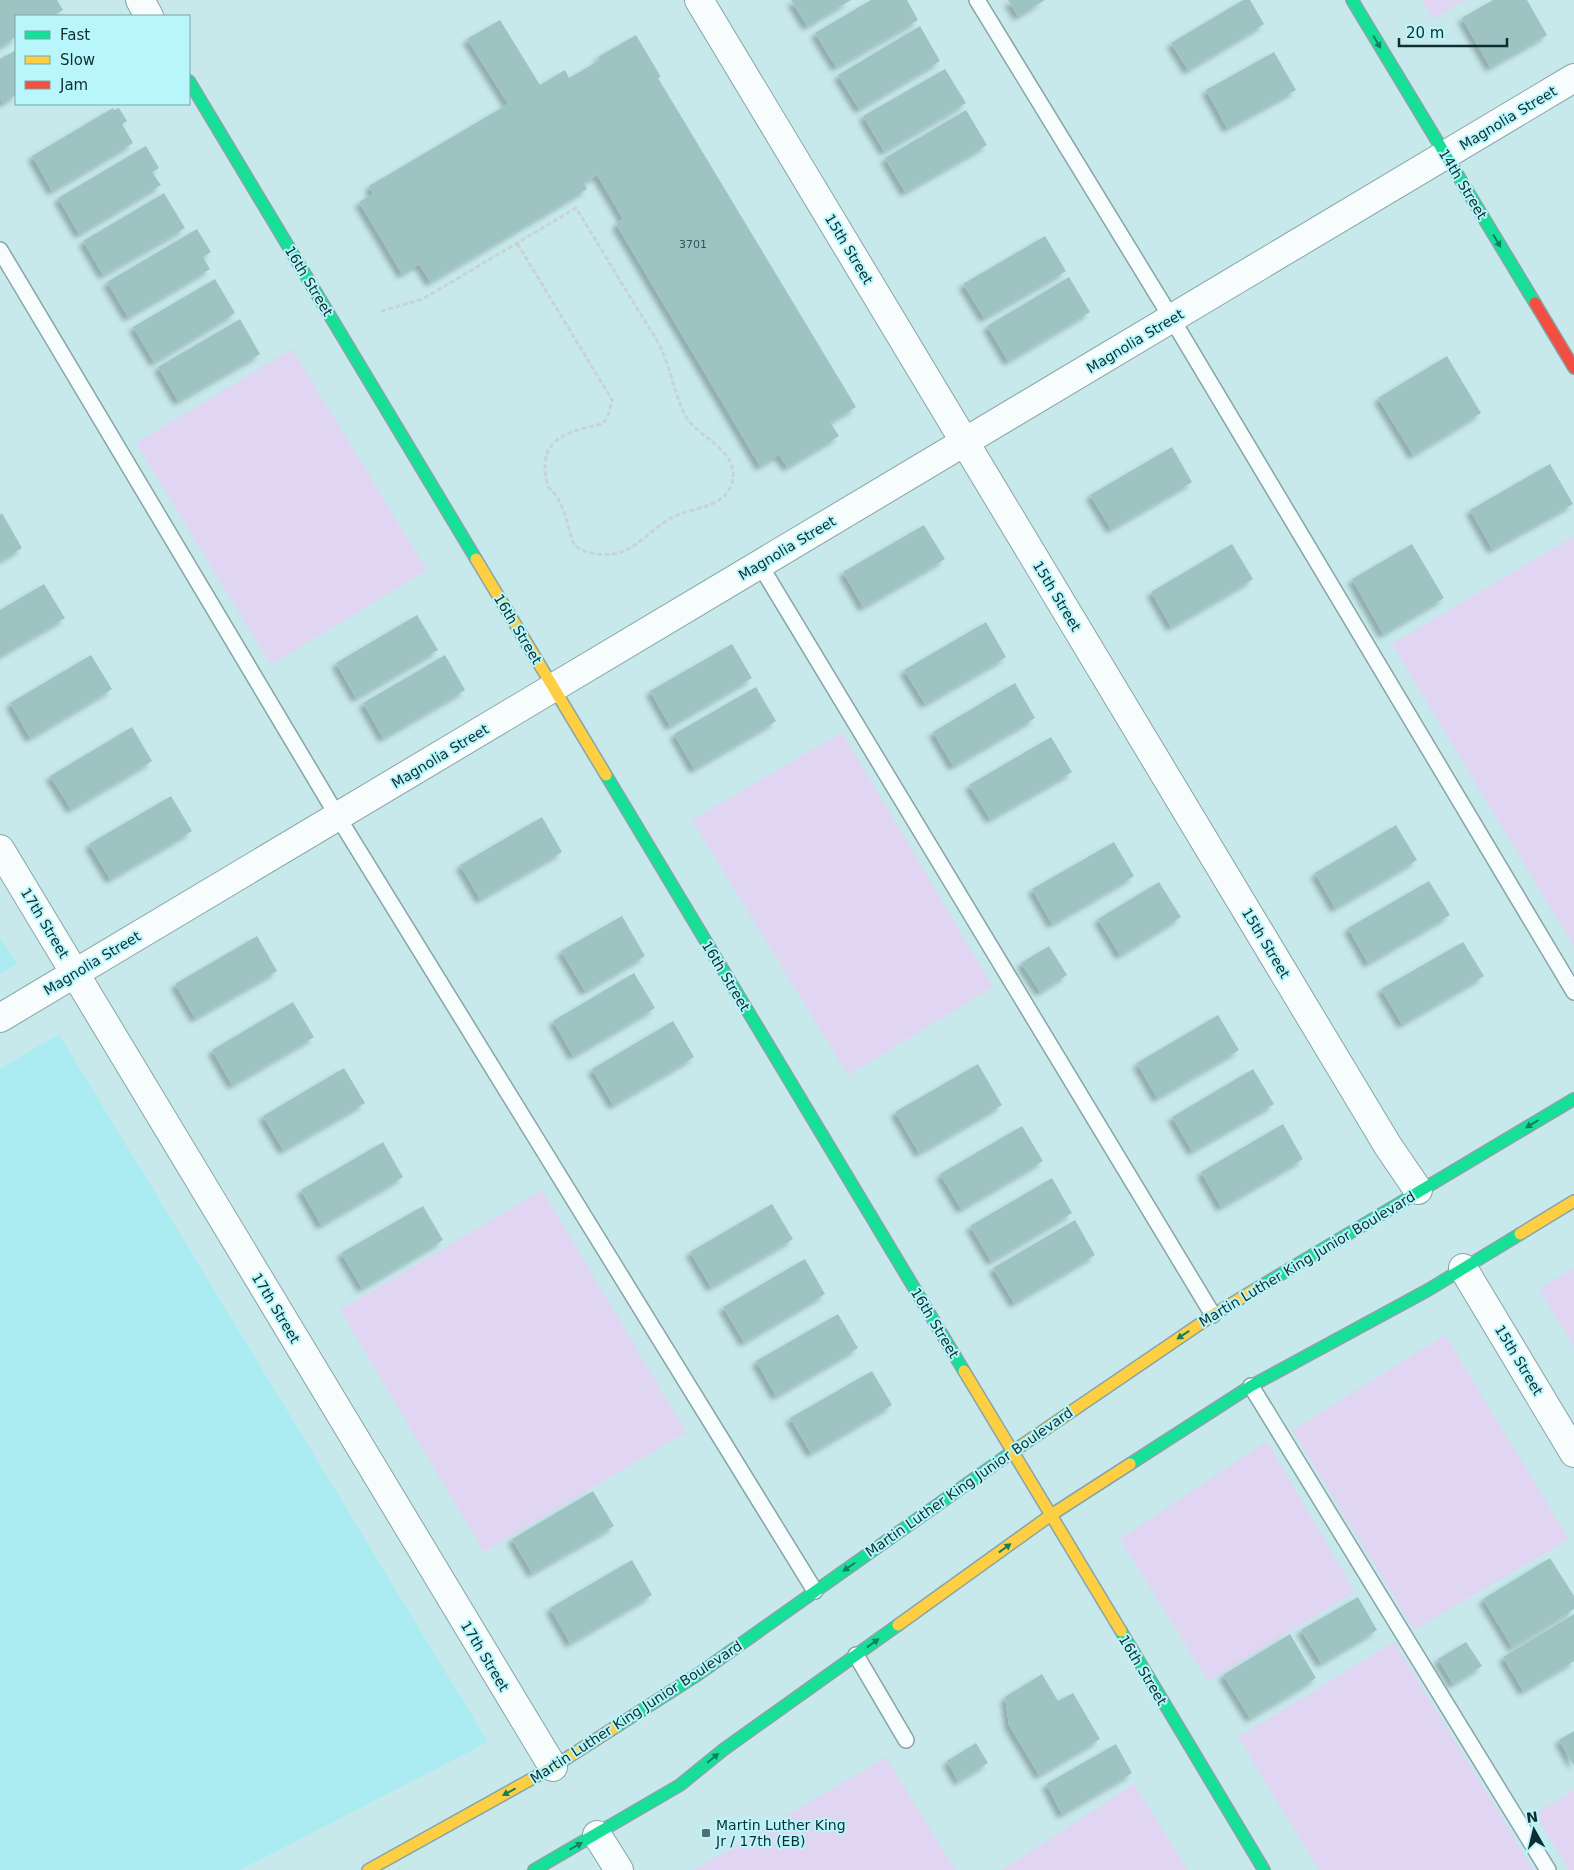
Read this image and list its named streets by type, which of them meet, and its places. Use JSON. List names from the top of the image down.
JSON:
{
  "streets": {
    "main road": ["14th Street", "16th Street", "Martin Luther King Junior Boulevard"],
    "street": ["Magnolia Street", "15th Street", "17th Street"]
  },
  "crossings": [
    ["Magnolia Street", "14th Street"],
    ["Magnolia Street", "15th Street"],
    ["Magnolia Street", "16th Street"],
    ["Magnolia Street", "17th Street"],
    ["15th Street", "Martin Luther King Junior Boulevard"],
    ["16th Street", "Martin Luther King Junior Boulevard"],
    ["17th Street", "Martin Luther King Junior Boulevard"]
  ],
  "one_way": ["14th Street"],
  "places": {
    "transit": ["Martin Luther King Jr / 17th (EB)"]
  },
  "house_numbers": ["3701"],
  "legend": ["Fast", "Slow", "Jam"],
  "scale_bar": "20 m",
  "north": "top"
}
